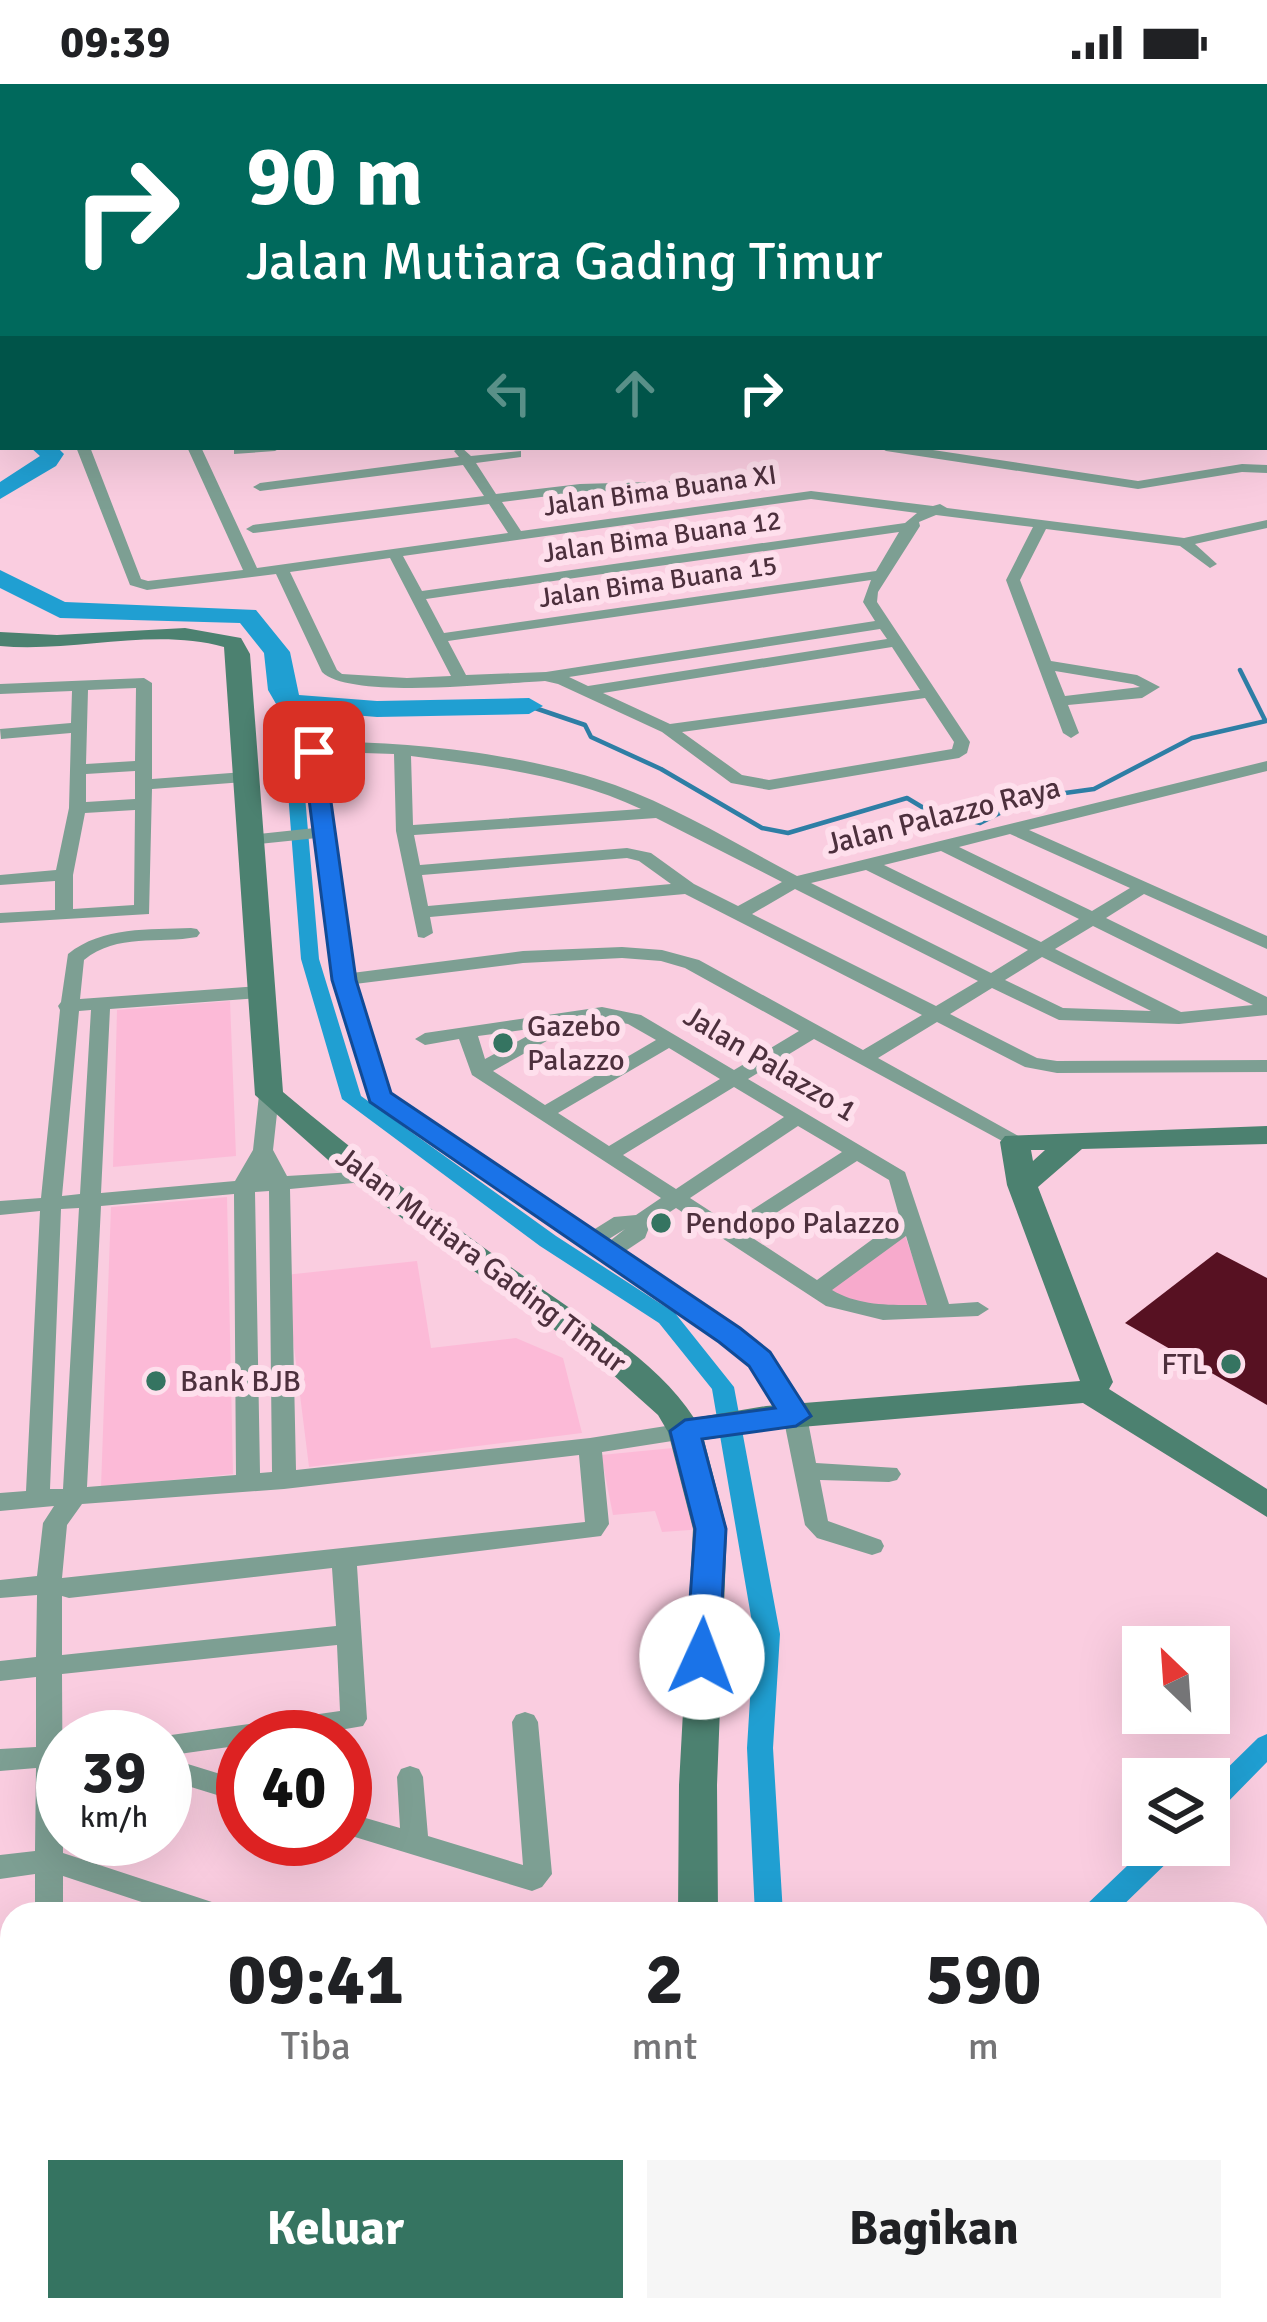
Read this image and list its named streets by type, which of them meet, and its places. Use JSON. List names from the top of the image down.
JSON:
{
  "streets": {
    "main road": ["Jalan Mutiara Gading Timur"],
    "street": [
      "Jalan Bima Buana XI",
      "Jalan Bima Buana 12",
      "Jalan Bima Buana 15",
      "Jalan Palazzo Raya",
      "Jalan Palazzo 1"
    ]
  },
  "crossings": [
    ["Jalan Bima Buana XI", "Jalan Bima Buana 12"]
  ],
  "places": [
    "Gazebo Palazzo",
    "Pendopo Palazzo",
    "FTL",
    "Bank BJB"
  ],
  "north": "top left",
  "page": {
    "status": "09:39",
    "turn": ["90 m", "Jalan Mutiara Gading Timur"],
    "speed": "39 km/h",
    "limit": "40",
    "eta": [
      "09:41",
      "Tiba",
      "2",
      "mnt",
      "590",
      "m"
    ],
    "buttons": ["Keluar", "Bagikan"]
  }
}
